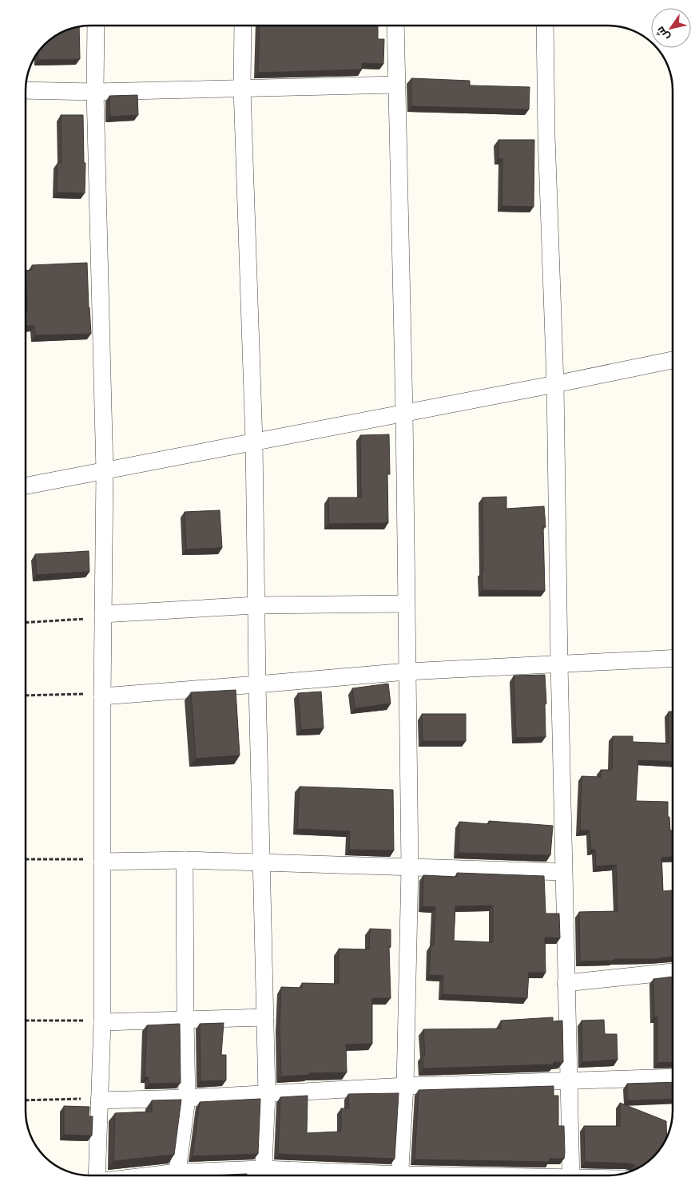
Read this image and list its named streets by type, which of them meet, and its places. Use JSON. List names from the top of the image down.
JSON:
{
  "north": "bottom left"
}
